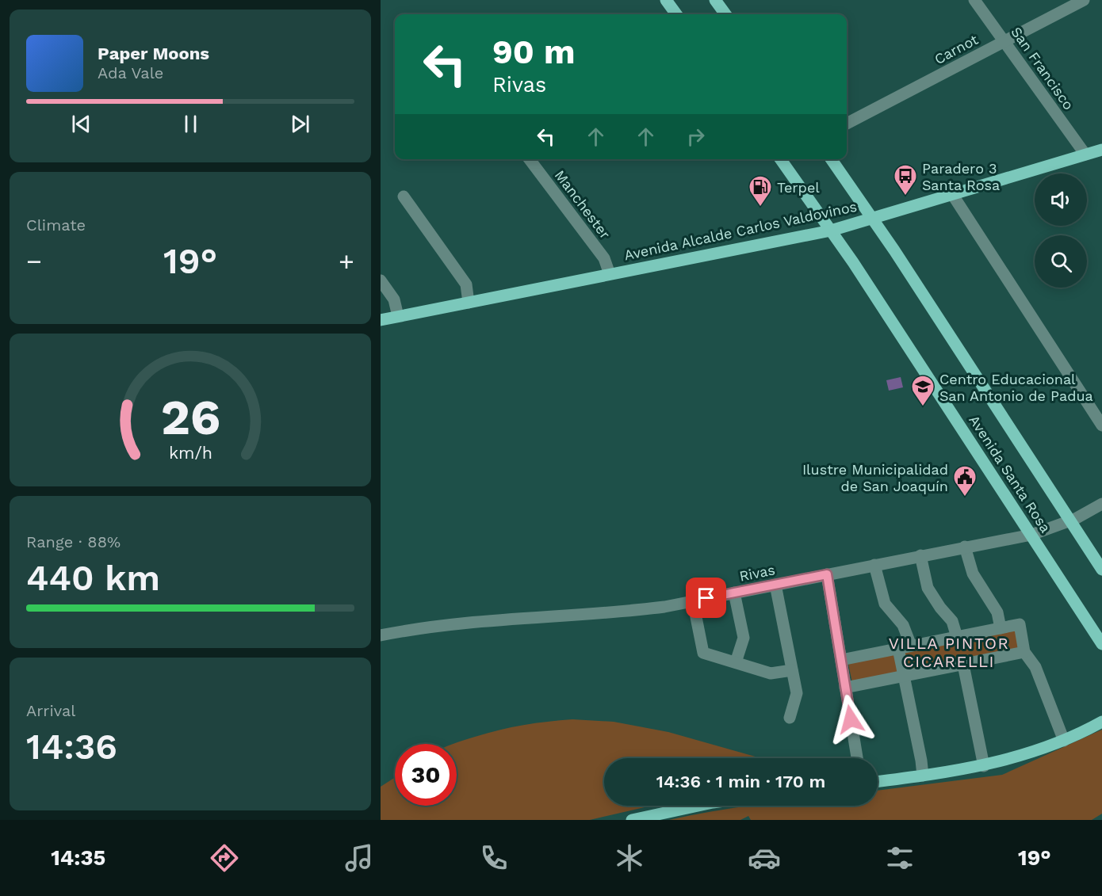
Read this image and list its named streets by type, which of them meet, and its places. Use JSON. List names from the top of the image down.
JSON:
{
  "streets": {
    "main road": ["Avenida Alcalde Carlos Valdovinos", "Avenida Santa Rosa"],
    "street": [
      "Carnot",
      "San Francisco",
      "Manchester",
      "Rivas"
    ]
  },
  "crossings": [
    ["Carnot", "San Francisco"],
    ["San Francisco", "Avenida Alcalde Carlos Valdovinos"],
    ["Manchester", "Avenida Alcalde Carlos Valdovinos"],
    ["Avenida Alcalde Carlos Valdovinos", "Avenida Santa Rosa"],
    ["Avenida Santa Rosa", "Rivas"]
  ],
  "districts": ["VILLA PINTOR CICARELLI"],
  "places": {
    "bus stop": ["Paradero 3 Santa Rosa"],
    "fuel station": ["Terpel"],
    "school or university": ["Centro Educacional San Antonio de Padua"],
    "public building": ["Ilustre Municipalidad de San Joaquín"]
  },
  "page": {
    "turn": ["90 m", "Rivas"],
    "song": ["Paper Moons", "Ada Vale"],
    "tile": [
      "Climate",
      ["Range · 88%", "440 km"],
      ["Arrival", "14:36"]
    ],
    "heat": ["−", "19°", "+"],
    "limit": "30",
    "trip": "14:36 · 1 min · 170 m",
    "tabs": ["14:35", "19°"],
    "gauge": ["26", "km/h"]
  }
}
